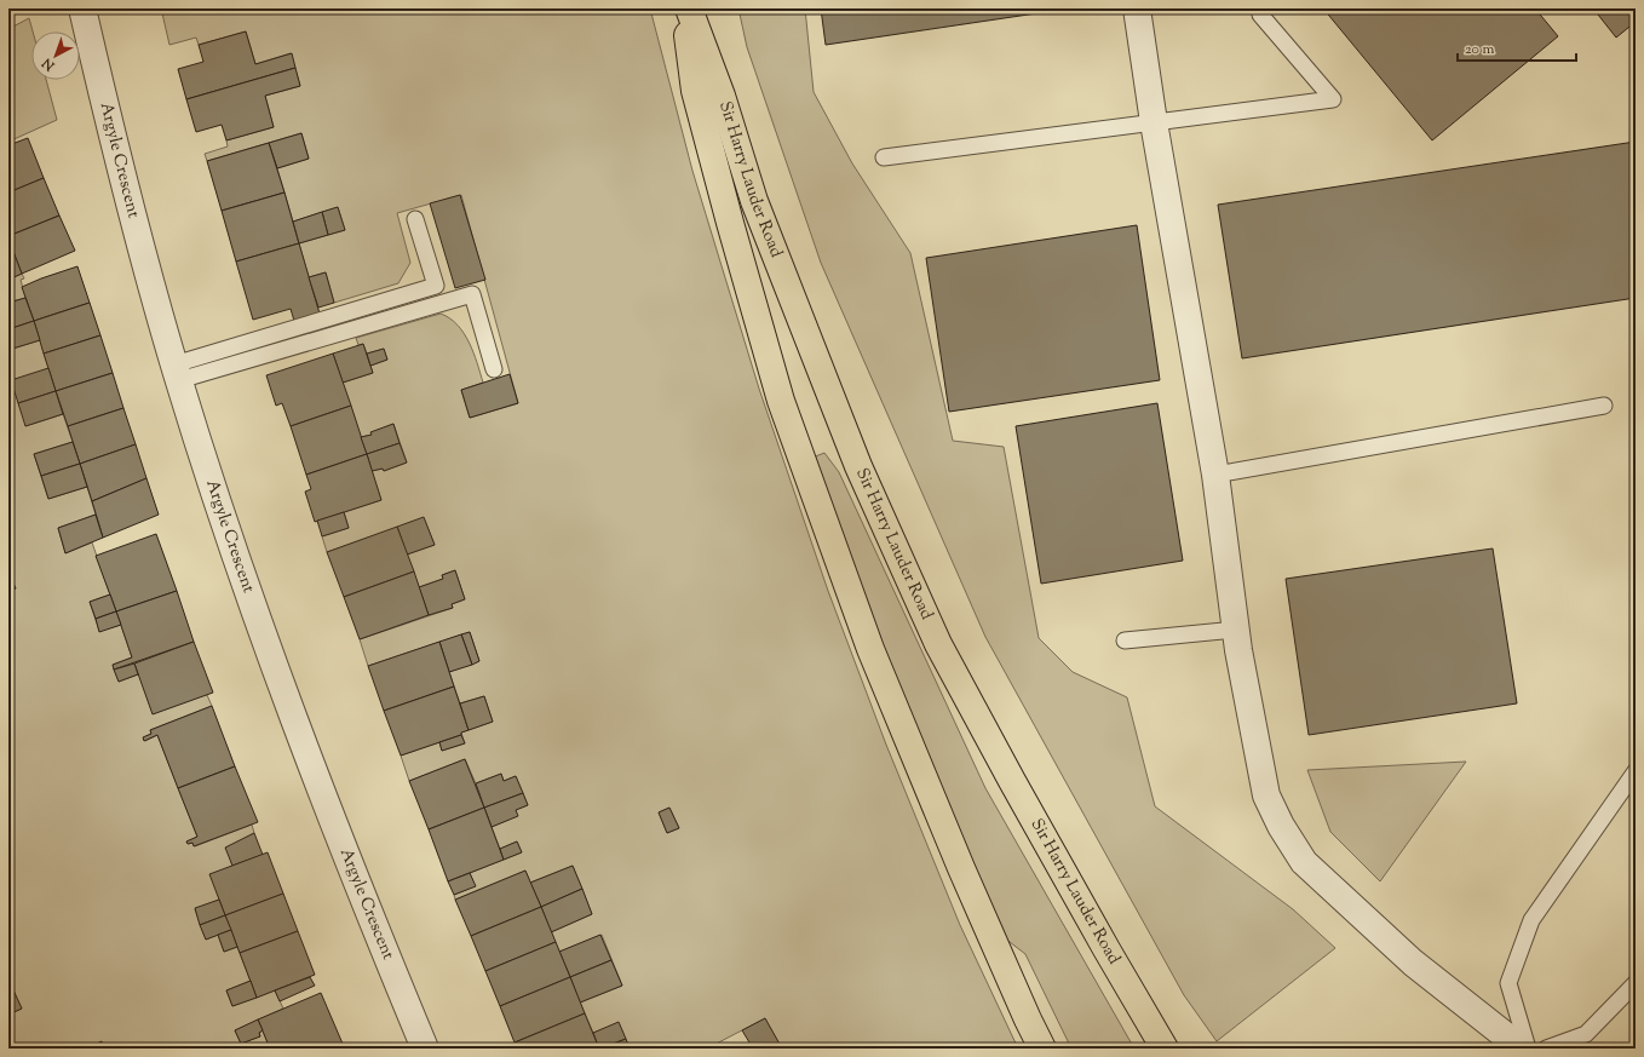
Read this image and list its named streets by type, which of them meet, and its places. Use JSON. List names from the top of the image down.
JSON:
{
  "streets": {
    "main road": ["Sir Harry Lauder Road"],
    "street": ["Argyle Crescent"]
  },
  "scale_bar": "20 m",
  "north": "bottom left"
}
